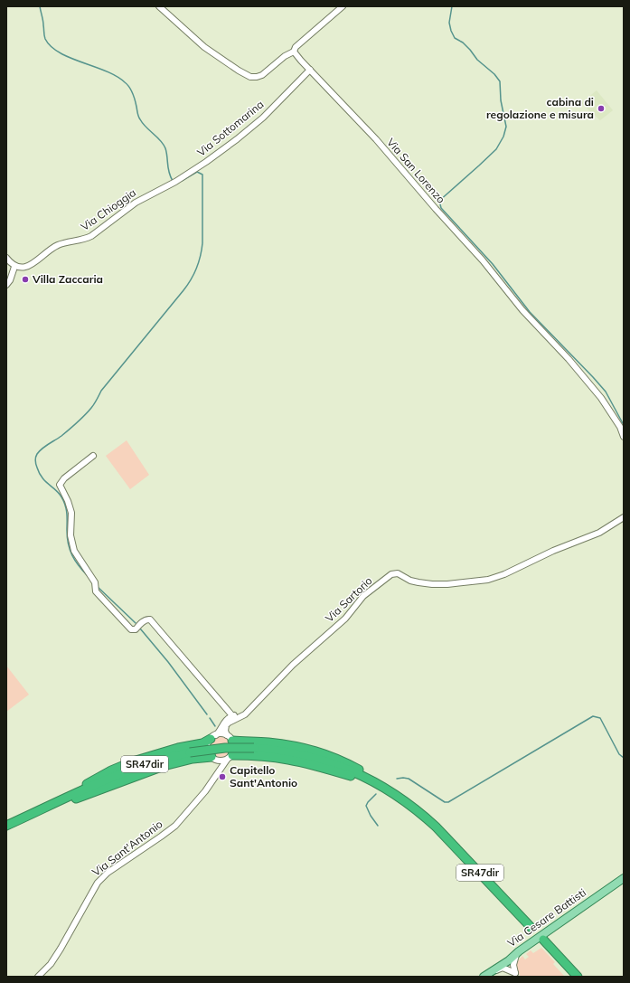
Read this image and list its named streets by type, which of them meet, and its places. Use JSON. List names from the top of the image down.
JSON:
{
  "streets": {
    "highway": ["SR47dir"],
    "main road": ["Via Cesare Battisti"],
    "street": [
      "Via Sottomarina",
      "Via San Lorenzo",
      "Via Chioggia",
      "Via Sartorio",
      "Via Sant'Antonio"
    ]
  },
  "crossings": [
    ["Via Sottomarina", "Via San Lorenzo"],
    ["Via Sottomarina", "Via Chioggia"],
    ["Via Sartorio", "Via Sant'Antonio"]
  ],
  "places": ["cabina di regolazione e misura", "Villa Zaccaria", "Capitello Sant'Antonio"]
}
